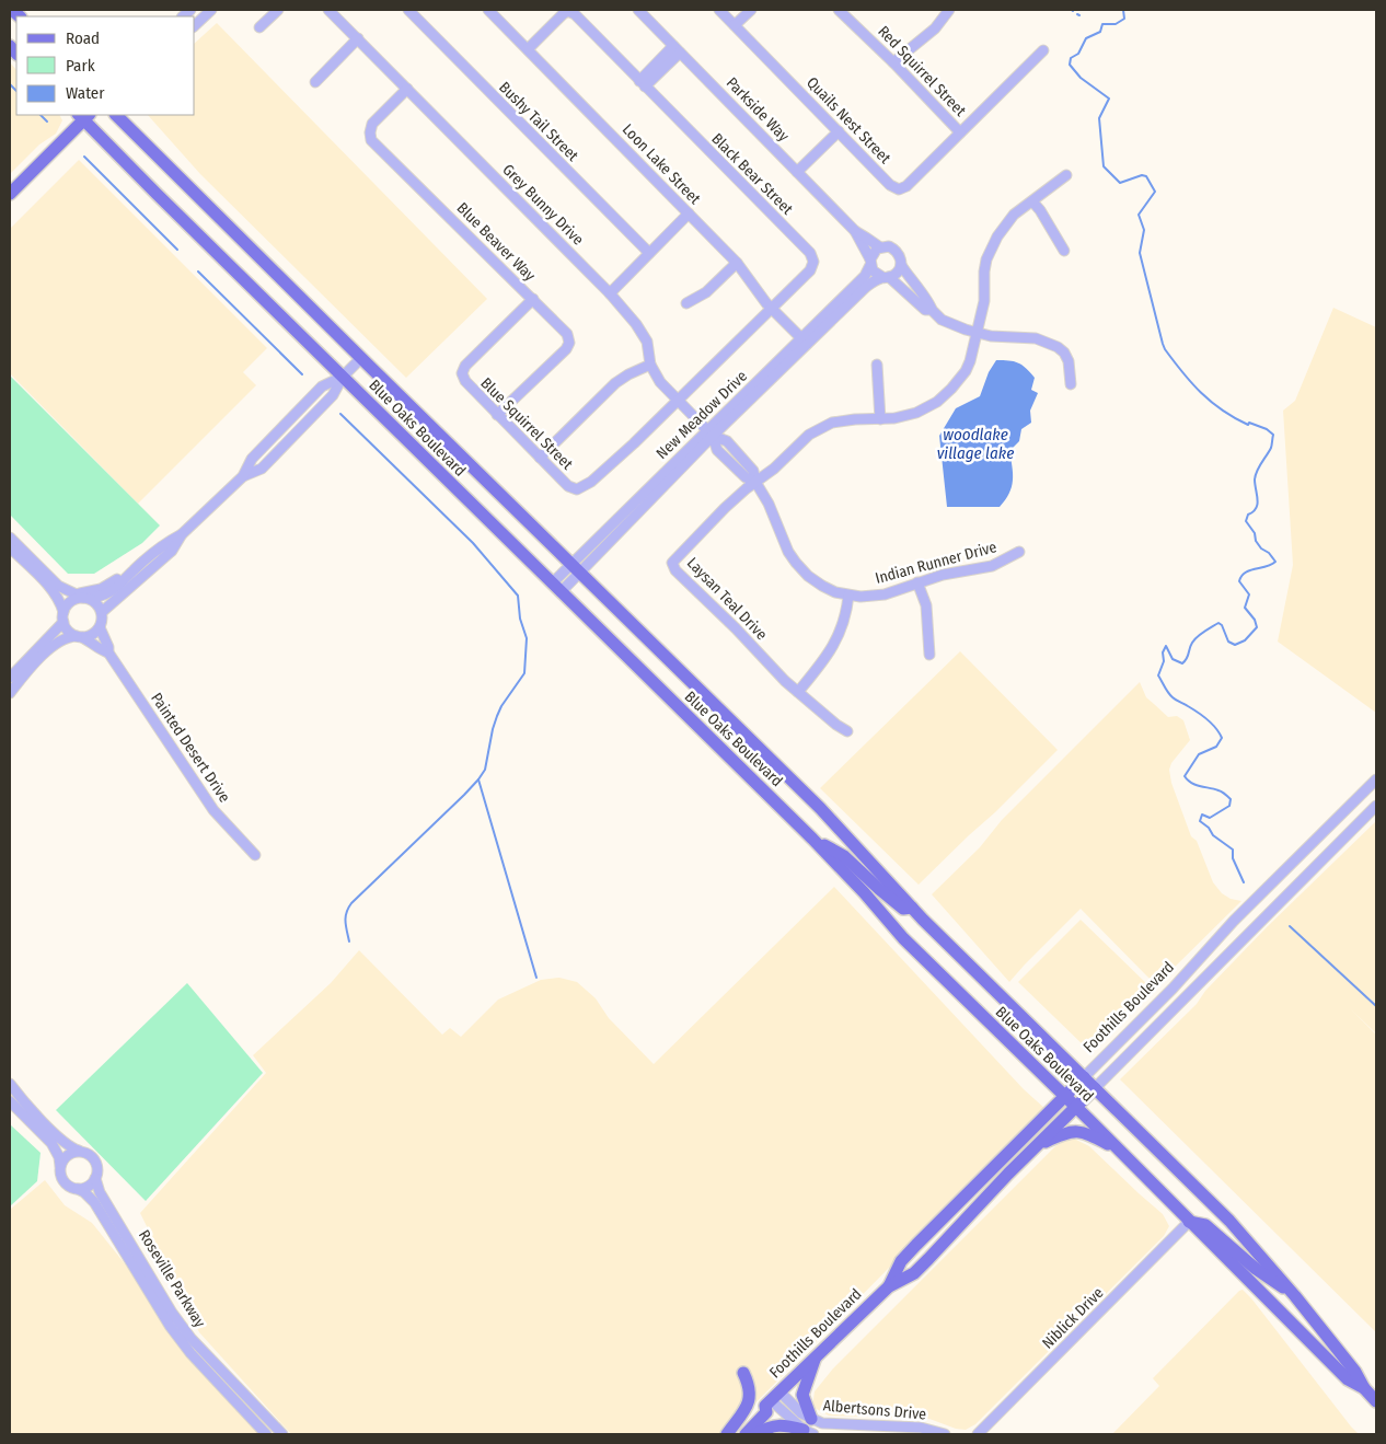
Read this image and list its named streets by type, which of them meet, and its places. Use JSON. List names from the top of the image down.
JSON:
{
  "streets": {
    "main road": ["Blue Oaks Boulevard", "Foothills Boulevard"],
    "street": [
      "Red Squirrel Street",
      "Parkside Way",
      "Quails Nest Street",
      "Bushy Tail Street",
      "Loon Lake Street",
      "Black Bear Street",
      "Grey Bunny Drive",
      "Blue Beaver Way",
      "New Meadow Drive",
      "Blue Squirrel Street",
      "Indian Runner Drive",
      "Laysan Teal Drive",
      "Painted Desert Drive",
      "Roseville Parkway",
      "Niblick Drive",
      "Albertsons Drive"
    ]
  },
  "crossings": [
    ["Red Squirrel Street", "Quails Nest Street"],
    ["Parkside Way", "New Meadow Drive"],
    ["Loon Lake Street", "Black Bear Street"],
    ["Loon Lake Street", "New Meadow Drive"],
    ["Black Bear Street", "Grey Bunny Drive"],
    ["Black Bear Street", "Blue Squirrel Street"],
    ["Grey Bunny Drive", "Blue Beaver Way"],
    ["Grey Bunny Drive", "New Meadow Drive"],
    ["Grey Bunny Drive", "Blue Squirrel Street"],
    ["Grey Bunny Drive", "Indian Runner Drive"],
    ["Blue Beaver Way", "Blue Squirrel Street"],
    ["New Meadow Drive", "Blue Oaks Boulevard"],
    ["New Meadow Drive", "Indian Runner Drive"],
    ["Blue Oaks Boulevard", "Foothills Boulevard"],
    ["Blue Oaks Boulevard", "Niblick Drive"],
    ["Indian Runner Drive", "Laysan Teal Drive"],
    ["Foothills Boulevard", "Albertsons Drive"]
  ],
  "water": ["woodlake village lake"],
  "legend": ["Road", "Park", "Water"]
}
